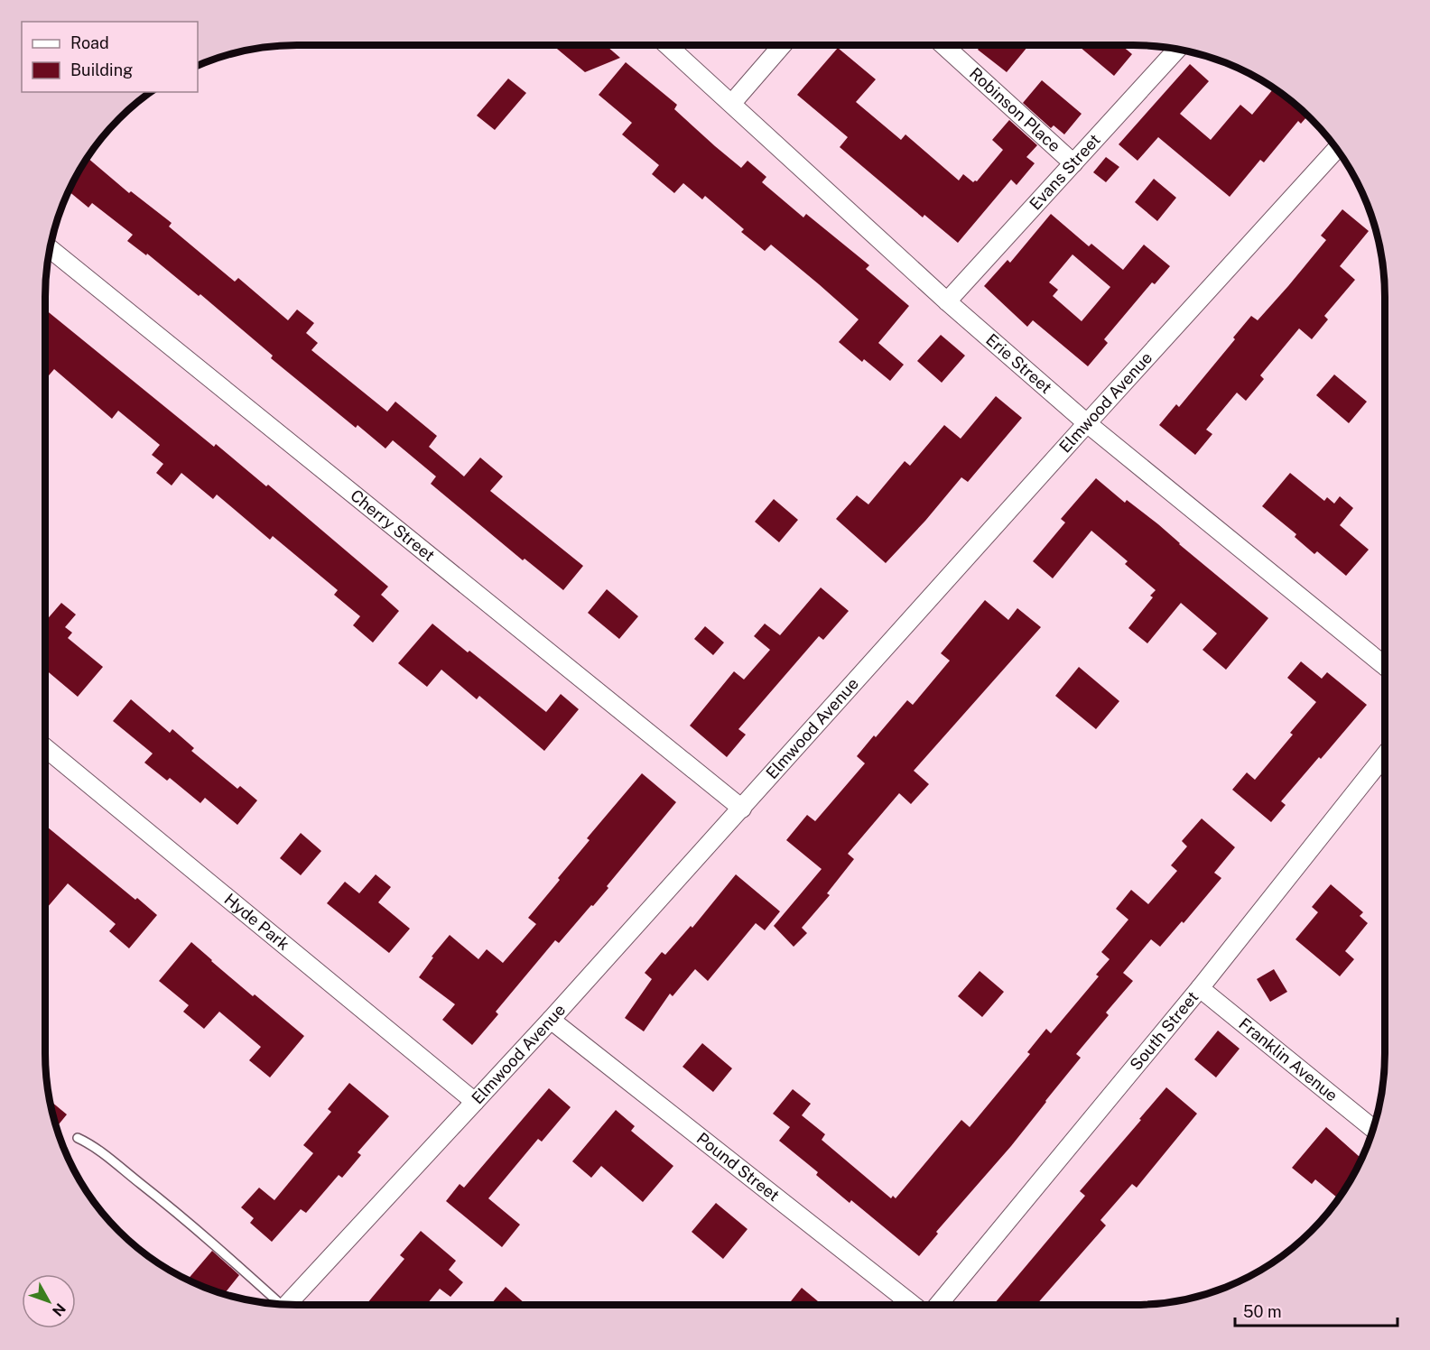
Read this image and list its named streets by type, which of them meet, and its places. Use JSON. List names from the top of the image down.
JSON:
{
  "streets": {
    "street": [
      "Robinson Place",
      "Evans Street",
      "Erie Street",
      "Elmwood Avenue",
      "Cherry Street",
      "Hyde Park",
      "South Street",
      "Franklin Avenue",
      "Pound Street"
    ]
  },
  "crossings": [
    ["Robinson Place", "Evans Street"],
    ["Evans Street", "Erie Street"],
    ["Erie Street", "Elmwood Avenue"],
    ["Elmwood Avenue", "Cherry Street"],
    ["Elmwood Avenue", "Hyde Park"],
    ["Elmwood Avenue", "Pound Street"],
    ["South Street", "Franklin Avenue"]
  ],
  "legend": ["Road", "Building"],
  "scale_bar": "50 m",
  "north": "bottom right"
}
